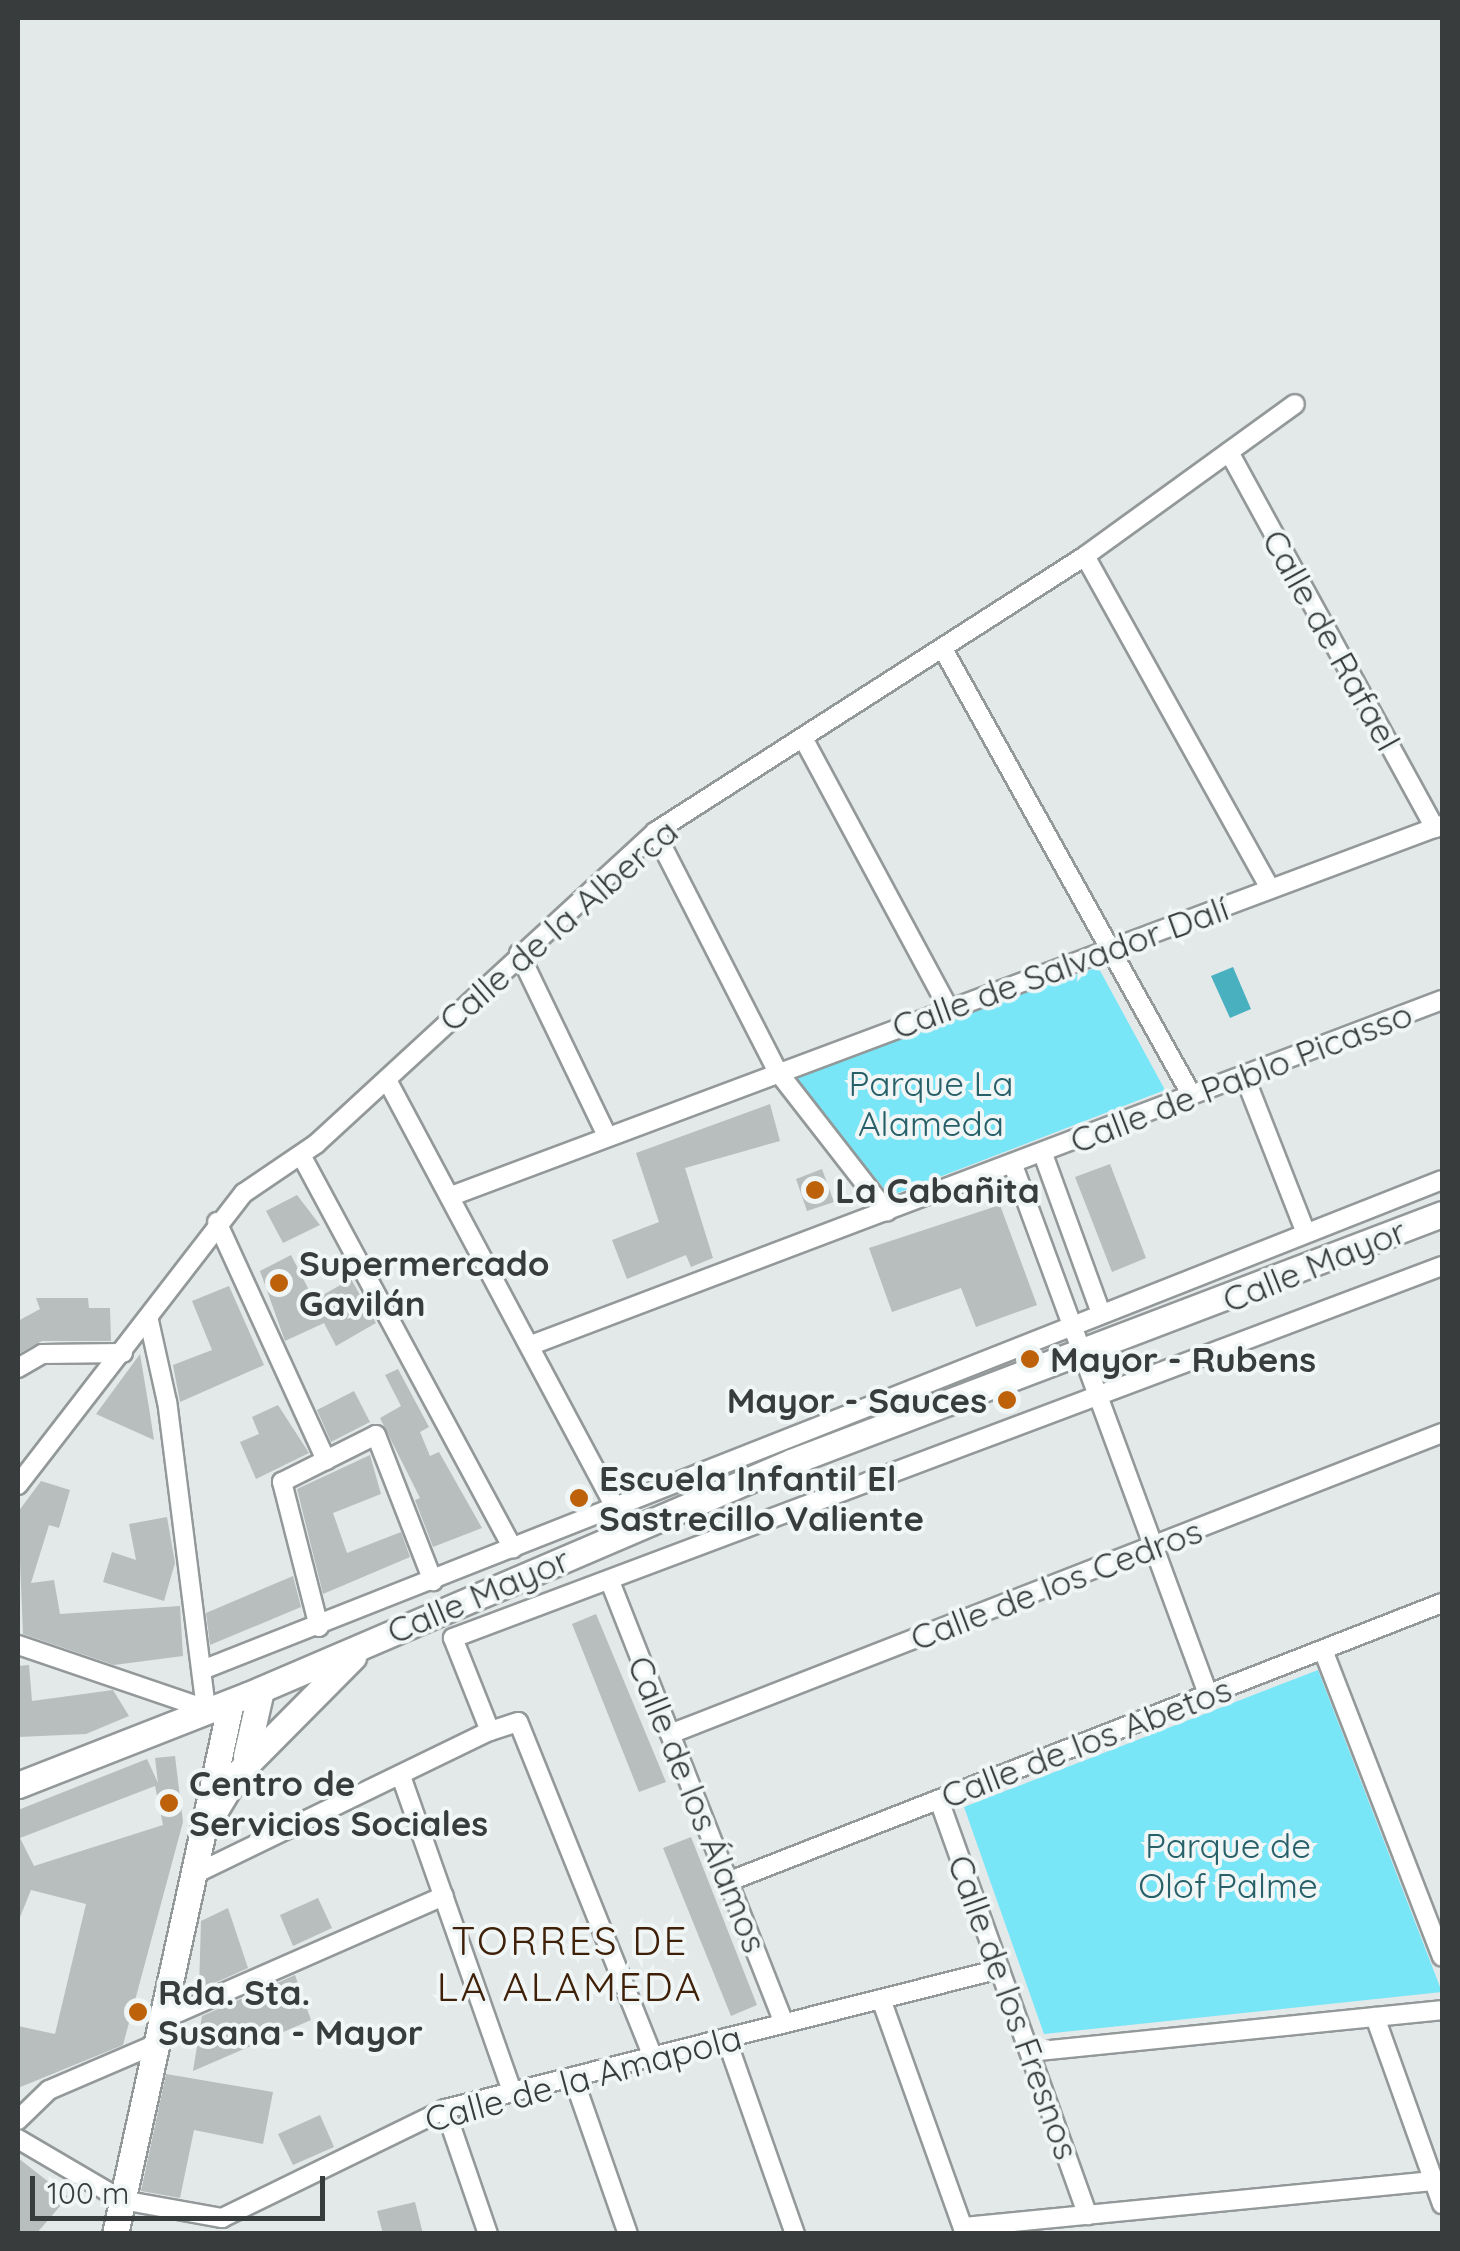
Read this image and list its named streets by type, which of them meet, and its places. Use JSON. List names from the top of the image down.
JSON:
{
  "streets": {
    "street": [
      "Calle de Rafael",
      "Calle de la Alberca",
      "Calle de Salvador Dalí",
      "Calle de Pablo Picasso",
      "Calle Mayor",
      "Calle de los Cedros",
      "Calle de los Abetos",
      "Calle de los Álamos",
      "Calle de los Fresnos",
      "Calle de la Amapola"
    ]
  },
  "crossings": [
    ["Calle de Rafael", "Calle de la Alberca"],
    ["Calle de Rafael", "Calle de Salvador Dalí"],
    ["Calle Mayor", "Calle de los Álamos"],
    ["Calle de los Cedros", "Calle de los Álamos"],
    ["Calle de los Abetos", "Calle de los Álamos"],
    ["Calle de los Abetos", "Calle de los Fresnos"],
    ["Calle de los Álamos", "Calle de la Amapola"],
    ["Calle de los Fresnos", "Calle de la Amapola"]
  ],
  "districts": ["TORRES DE LA ALAMEDA"],
  "parks": ["Parque La Alameda", "Parque de Olof Palme"],
  "places": [
    "La Cabañita",
    "Supermercado Gavilán",
    "Mayor - Rubens",
    "Mayor - Sauces",
    "Escuela Infantil El Sastrecillo Valiente",
    "Centro de Servicios Sociales",
    "Rda. Sta. Susana - Mayor"
  ],
  "scale_bar": "100 m"
}
